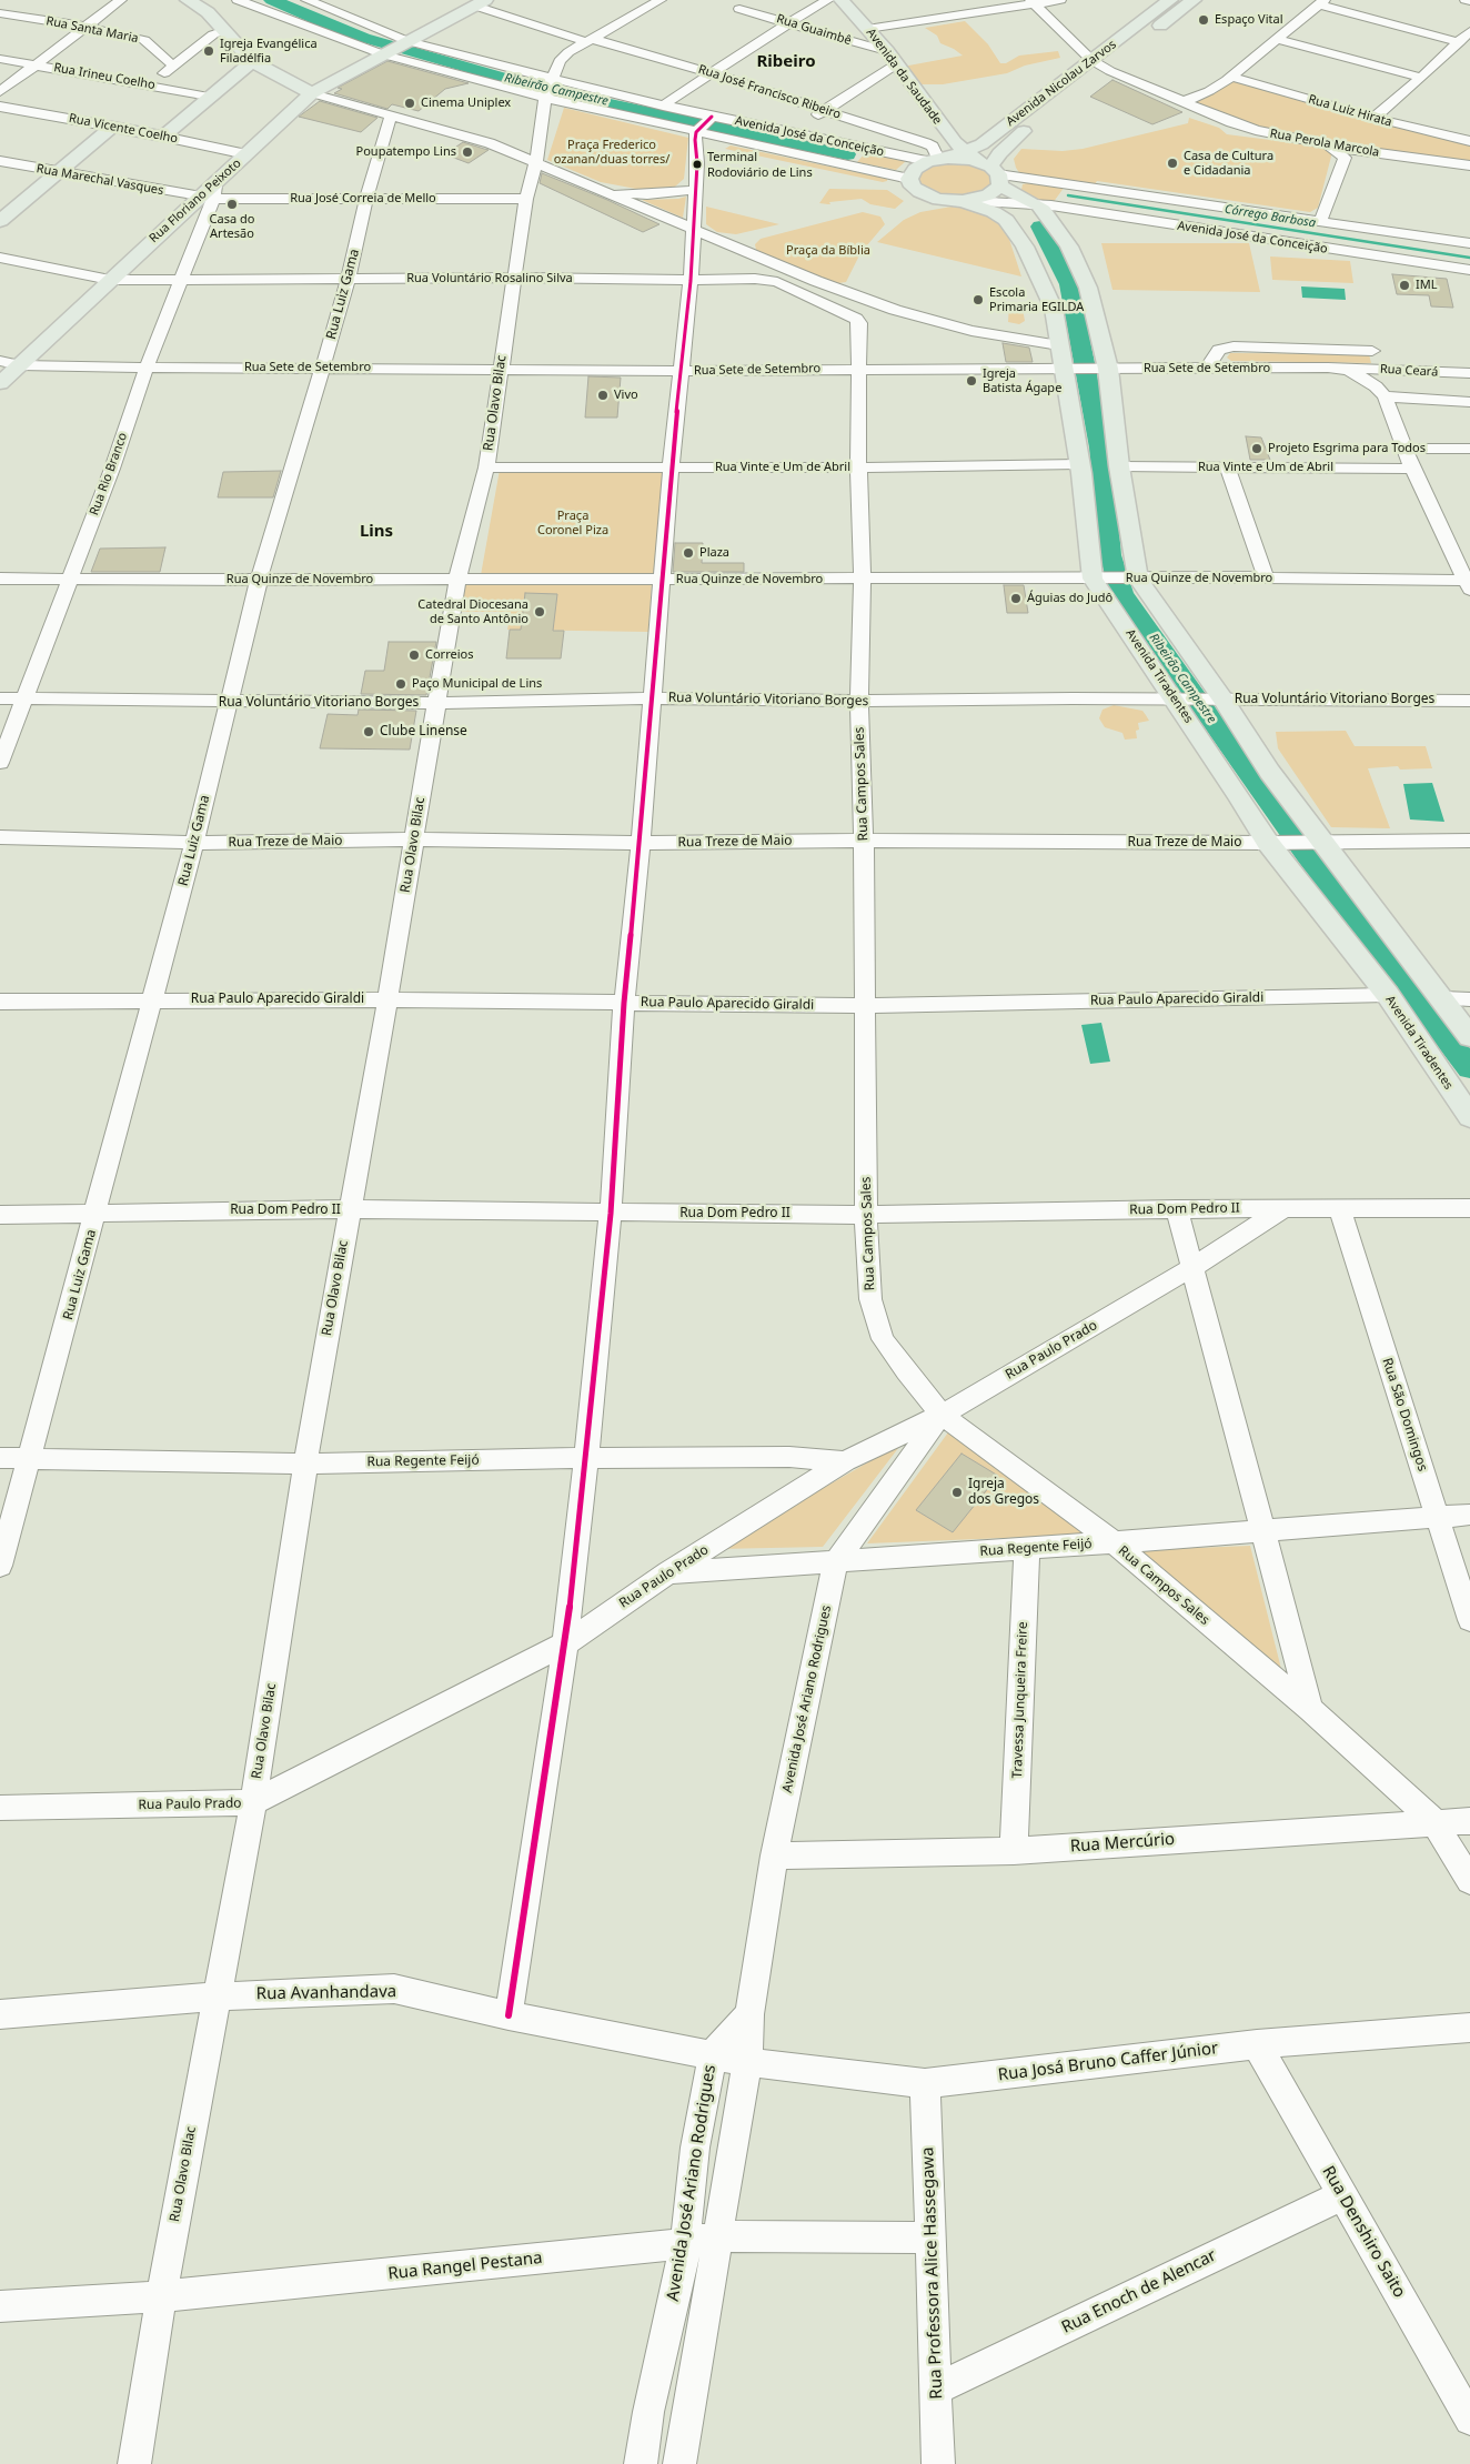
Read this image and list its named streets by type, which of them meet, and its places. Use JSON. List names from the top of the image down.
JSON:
{
  "streets": {
    "main road": [
      "Avenida da Saudade",
      "Avenida Nicolau Zarvos",
      "Rua Vicente Coelho",
      "Rua Floriano Peixoto",
      "Avenida Tiradentes"
    ],
    "street": [
      "Rua Santa Maria",
      "Rua Guaimbê",
      "Rua Irineu Coelho",
      "Rua José Francisco Ribeiro",
      "Rua Luiz Hirata",
      "Avenida José da Conceição",
      "Rua Perola Marcola",
      "Rua Marechal Vasques",
      "Rua José Correia de Mello",
      "Rua Voluntário Rosalino Silva",
      "Rua Luiz Gama",
      "Rua Sete de Setembro",
      "Rua Ceará",
      "Rua Olavo Bilac",
      "Rua Vinte e Um de Abril",
      "Rua Rio Branco",
      "Rua Quinze de Novembro",
      "Rua Voluntário Vitoriano Borges",
      "Rua Campos Sales",
      "Rua Treze de Maio",
      "Rua Paulo Aparecido Giraldi",
      "Rua Dom Pedro II",
      "Rua Paulo Prado",
      "Rua São Domingos",
      "Rua Regente Feijó",
      "Avenida José Ariano Rodrigues",
      "Travessa Junqueira Freire",
      "Rua Mercúrio",
      "Rua Avanhandava",
      "Rua Josá Bruno Caffer Júnior",
      "Rua Denshiro Saito",
      "Rua Rangel Pestana",
      "Rua Professora Alice Hassegawa",
      "Rua Enoch de Alencar"
    ]
  },
  "crossings": [
    ["Rua Guaimbê", "Avenida da Saudade"],
    ["Avenida da Saudade", "Avenida Nicolau Zarvos"],
    ["Avenida da Saudade", "Avenida José da Conceição"],
    ["Avenida Nicolau Zarvos", "Rua José Francisco Ribeiro"],
    ["Avenida Nicolau Zarvos", "Avenida José da Conceição"],
    ["Avenida Nicolau Zarvos", "Rua Perola Marcola"],
    ["Rua José Francisco Ribeiro", "Avenida José da Conceição"],
    ["Rua José Francisco Ribeiro", "Rua Floriano Peixoto"],
    ["Rua Vicente Coelho", "Rua Floriano Peixoto"],
    ["Avenida José da Conceição", "Rua Floriano Peixoto"],
    ["Avenida José da Conceição", "Rua Olavo Bilac"],
    ["Avenida José da Conceição", "Avenida Tiradentes"],
    ["Rua Marechal Vasques", "Rua José Correia de Mello"],
    ["Rua Marechal Vasques", "Rua Floriano Peixoto"],
    ["Rua Marechal Vasques", "Rua Rio Branco"],
    ["Rua José Correia de Mello", "Rua Floriano Peixoto"],
    ["Rua José Correia de Mello", "Rua Luiz Gama"],
    ["Rua José Correia de Mello", "Rua Olavo Bilac"],
    ["Rua José Correia de Mello", "Rua Rio Branco"],
    ["Rua Floriano Peixoto", "Rua Voluntário Rosalino Silva"],
    ["Rua Floriano Peixoto", "Rua Sete de Setembro"],
    ["Rua Floriano Peixoto", "Rua Rio Branco"],
    ["Rua Voluntário Rosalino Silva", "Rua Luiz Gama"],
    ["Rua Voluntário Rosalino Silva", "Rua Olavo Bilac"],
    ["Rua Voluntário Rosalino Silva", "Rua Rio Branco"],
    ["Rua Voluntário Rosalino Silva", "Rua Campos Sales"],
    ["Rua Luiz Gama", "Rua Sete de Setembro"],
    ["Rua Luiz Gama", "Rua Quinze de Novembro"],
    ["Rua Luiz Gama", "Rua Voluntário Vitoriano Borges"],
    ["Rua Luiz Gama", "Rua Treze de Maio"],
    ["Rua Luiz Gama", "Rua Paulo Aparecido Giraldi"],
    ["Rua Luiz Gama", "Rua Dom Pedro II"],
    ["Rua Luiz Gama", "Rua Regente Feijó"],
    ["Rua Sete de Setembro", "Rua Ceará"],
    ["Rua Sete de Setembro", "Rua Olavo Bilac"],
    ["Rua Sete de Setembro", "Rua Rio Branco"],
    ["Rua Sete de Setembro", "Avenida Tiradentes"],
    ["Rua Sete de Setembro", "Rua Campos Sales"],
    ["Rua Olavo Bilac", "Rua Vinte e Um de Abril"],
    ["Rua Olavo Bilac", "Rua Quinze de Novembro"],
    ["Rua Olavo Bilac", "Rua Voluntário Vitoriano Borges"],
    ["Rua Olavo Bilac", "Rua Treze de Maio"],
    ["Rua Olavo Bilac", "Rua Paulo Aparecido Giraldi"],
    ["Rua Olavo Bilac", "Rua Dom Pedro II"],
    ["Rua Olavo Bilac", "Rua Paulo Prado"],
    ["Rua Olavo Bilac", "Rua Regente Feijó"],
    ["Rua Olavo Bilac", "Rua Avanhandava"],
    ["Rua Olavo Bilac", "Rua Rangel Pestana"],
    ["Rua Vinte e Um de Abril", "Avenida Tiradentes"],
    ["Rua Vinte e Um de Abril", "Rua Campos Sales"],
    ["Rua Rio Branco", "Rua Quinze de Novembro"],
    ["Rua Rio Branco", "Rua Voluntário Vitoriano Borges"],
    ["Rua Quinze de Novembro", "Avenida Tiradentes"],
    ["Rua Quinze de Novembro", "Rua Campos Sales"],
    ["Avenida Tiradentes", "Rua Voluntário Vitoriano Borges"],
    ["Avenida Tiradentes", "Rua Treze de Maio"],
    ["Avenida Tiradentes", "Rua Paulo Aparecido Giraldi"],
    ["Rua Voluntário Vitoriano Borges", "Rua Campos Sales"],
    ["Rua Campos Sales", "Rua Treze de Maio"],
    ["Rua Campos Sales", "Rua Paulo Aparecido Giraldi"],
    ["Rua Campos Sales", "Rua Dom Pedro II"],
    ["Rua Campos Sales", "Rua Paulo Prado"],
    ["Rua Campos Sales", "Rua Regente Feijó"],
    ["Rua Campos Sales", "Avenida José Ariano Rodrigues"],
    ["Rua Campos Sales", "Rua Mercúrio"],
    ["Rua Dom Pedro II", "Rua Paulo Prado"],
    ["Rua Dom Pedro II", "Rua São Domingos"],
    ["Rua Paulo Prado", "Rua Regente Feijó"],
    ["Rua Paulo Prado", "Avenida José Ariano Rodrigues"],
    ["Rua São Domingos", "Rua Regente Feijó"],
    ["Rua Regente Feijó", "Avenida José Ariano Rodrigues"],
    ["Rua Regente Feijó", "Travessa Junqueira Freire"],
    ["Avenida José Ariano Rodrigues", "Rua Mercúrio"],
    ["Avenida José Ariano Rodrigues", "Rua Avanhandava"],
    ["Avenida José Ariano Rodrigues", "Rua Josá Bruno Caffer Júnior"],
    ["Avenida José Ariano Rodrigues", "Rua Rangel Pestana"],
    ["Travessa Junqueira Freire", "Rua Mercúrio"],
    ["Rua Avanhandava", "Rua Josá Bruno Caffer Júnior"],
    ["Rua Josá Bruno Caffer Júnior", "Rua Denshiro Saito"],
    ["Rua Josá Bruno Caffer Júnior", "Rua Professora Alice Hassegawa"],
    ["Rua Denshiro Saito", "Rua Enoch de Alencar"],
    ["Rua Rangel Pestana", "Rua Professora Alice Hassegawa"],
    ["Rua Professora Alice Hassegawa", "Rua Enoch de Alencar"]
  ],
  "districts": ["Ribeiro", "Lins"],
  "water": ["Ribeirão Campestre", "Córrego Barbosa"],
  "parks": ["Praça Frederico ozanan/duas torres/", "Praça da Bíblia", "Praça Coronel Piza"],
  "places": [
    "Espaço Vital",
    "Igreja Evangélica Filadélfia",
    "Cinema Uniplex",
    "Poupatempo Lins",
    "Casa de Cultura e Cidadania",
    "Terminal Rodoviário de Lins",
    "Casa do Artesão",
    "IML",
    "Escola Primaria EGILDA",
    "Igreja Batista Ágape",
    "Vivo",
    "Projeto Esgrima para Todos",
    "Plaza",
    "Águias do Judô",
    "Catedral Diocesana de Santo Antônio",
    "Correios",
    "Paço Municipal de Lins",
    "Clube Linense",
    "Igreja dos Gregos"
  ]
}
